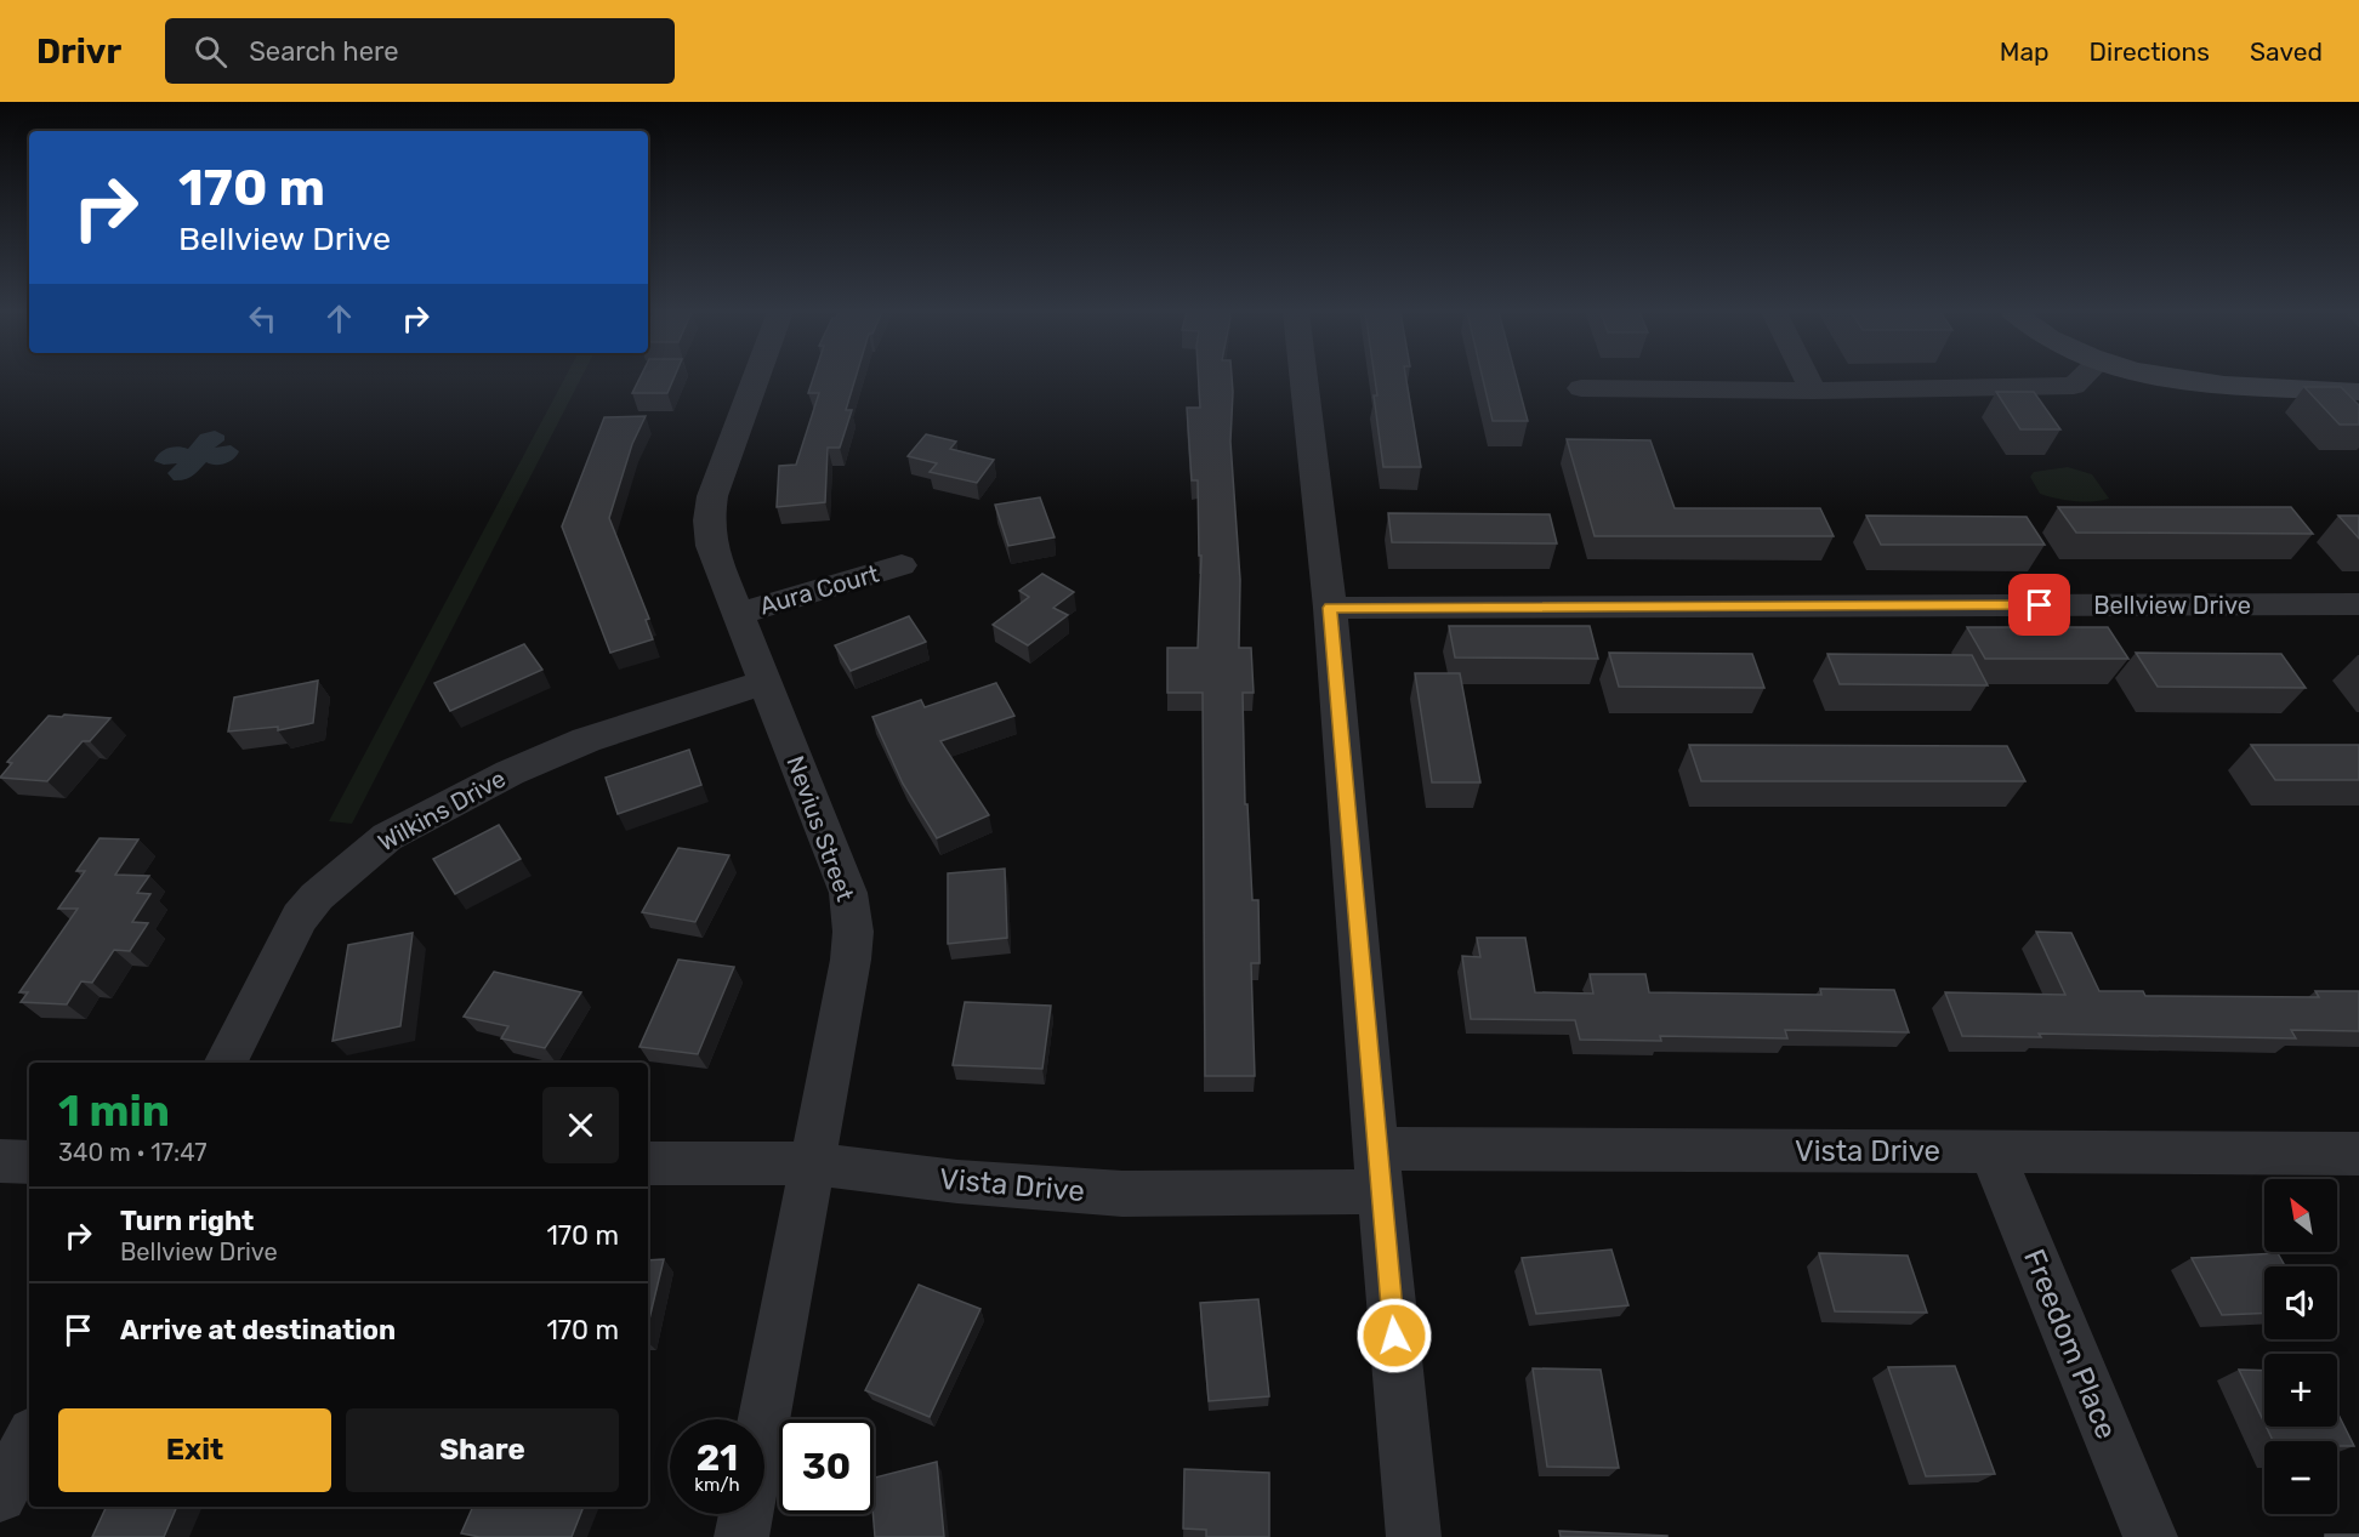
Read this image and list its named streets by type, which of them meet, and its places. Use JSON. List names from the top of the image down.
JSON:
{
  "streets": {
    "street": [
      "Aura Court",
      "Bellview Drive",
      "Wilkins Drive",
      "Nevius Street",
      "Vista Drive",
      "Freedom Place"
    ]
  },
  "crossings": [
    ["Aura Court", "Nevius Street"],
    ["Wilkins Drive", "Nevius Street"],
    ["Nevius Street", "Vista Drive"],
    ["Vista Drive", "Freedom Place"]
  ],
  "north": "top left",
  "page": {
    "header": "Drivr",
    "search": "Search here",
    "nav": ["Map", "Directions", "Saved"],
    "turn": ["170 m", "Bellview Drive"],
    "heading": ["1 min", "340 m · 17:47"],
    "map_buttons": ["+", "−"],
    "list": [
      {
        "name": "Turn right",
        "note": "Bellview Drive",
        "value": "170 m"
      },
      {
        "name": "Arrive at destination",
        "value": "170 m"
      }
    ],
    "buttons": ["Exit", "Share"],
    "speed": "21 km/h",
    "limit": "30"
  }
}
